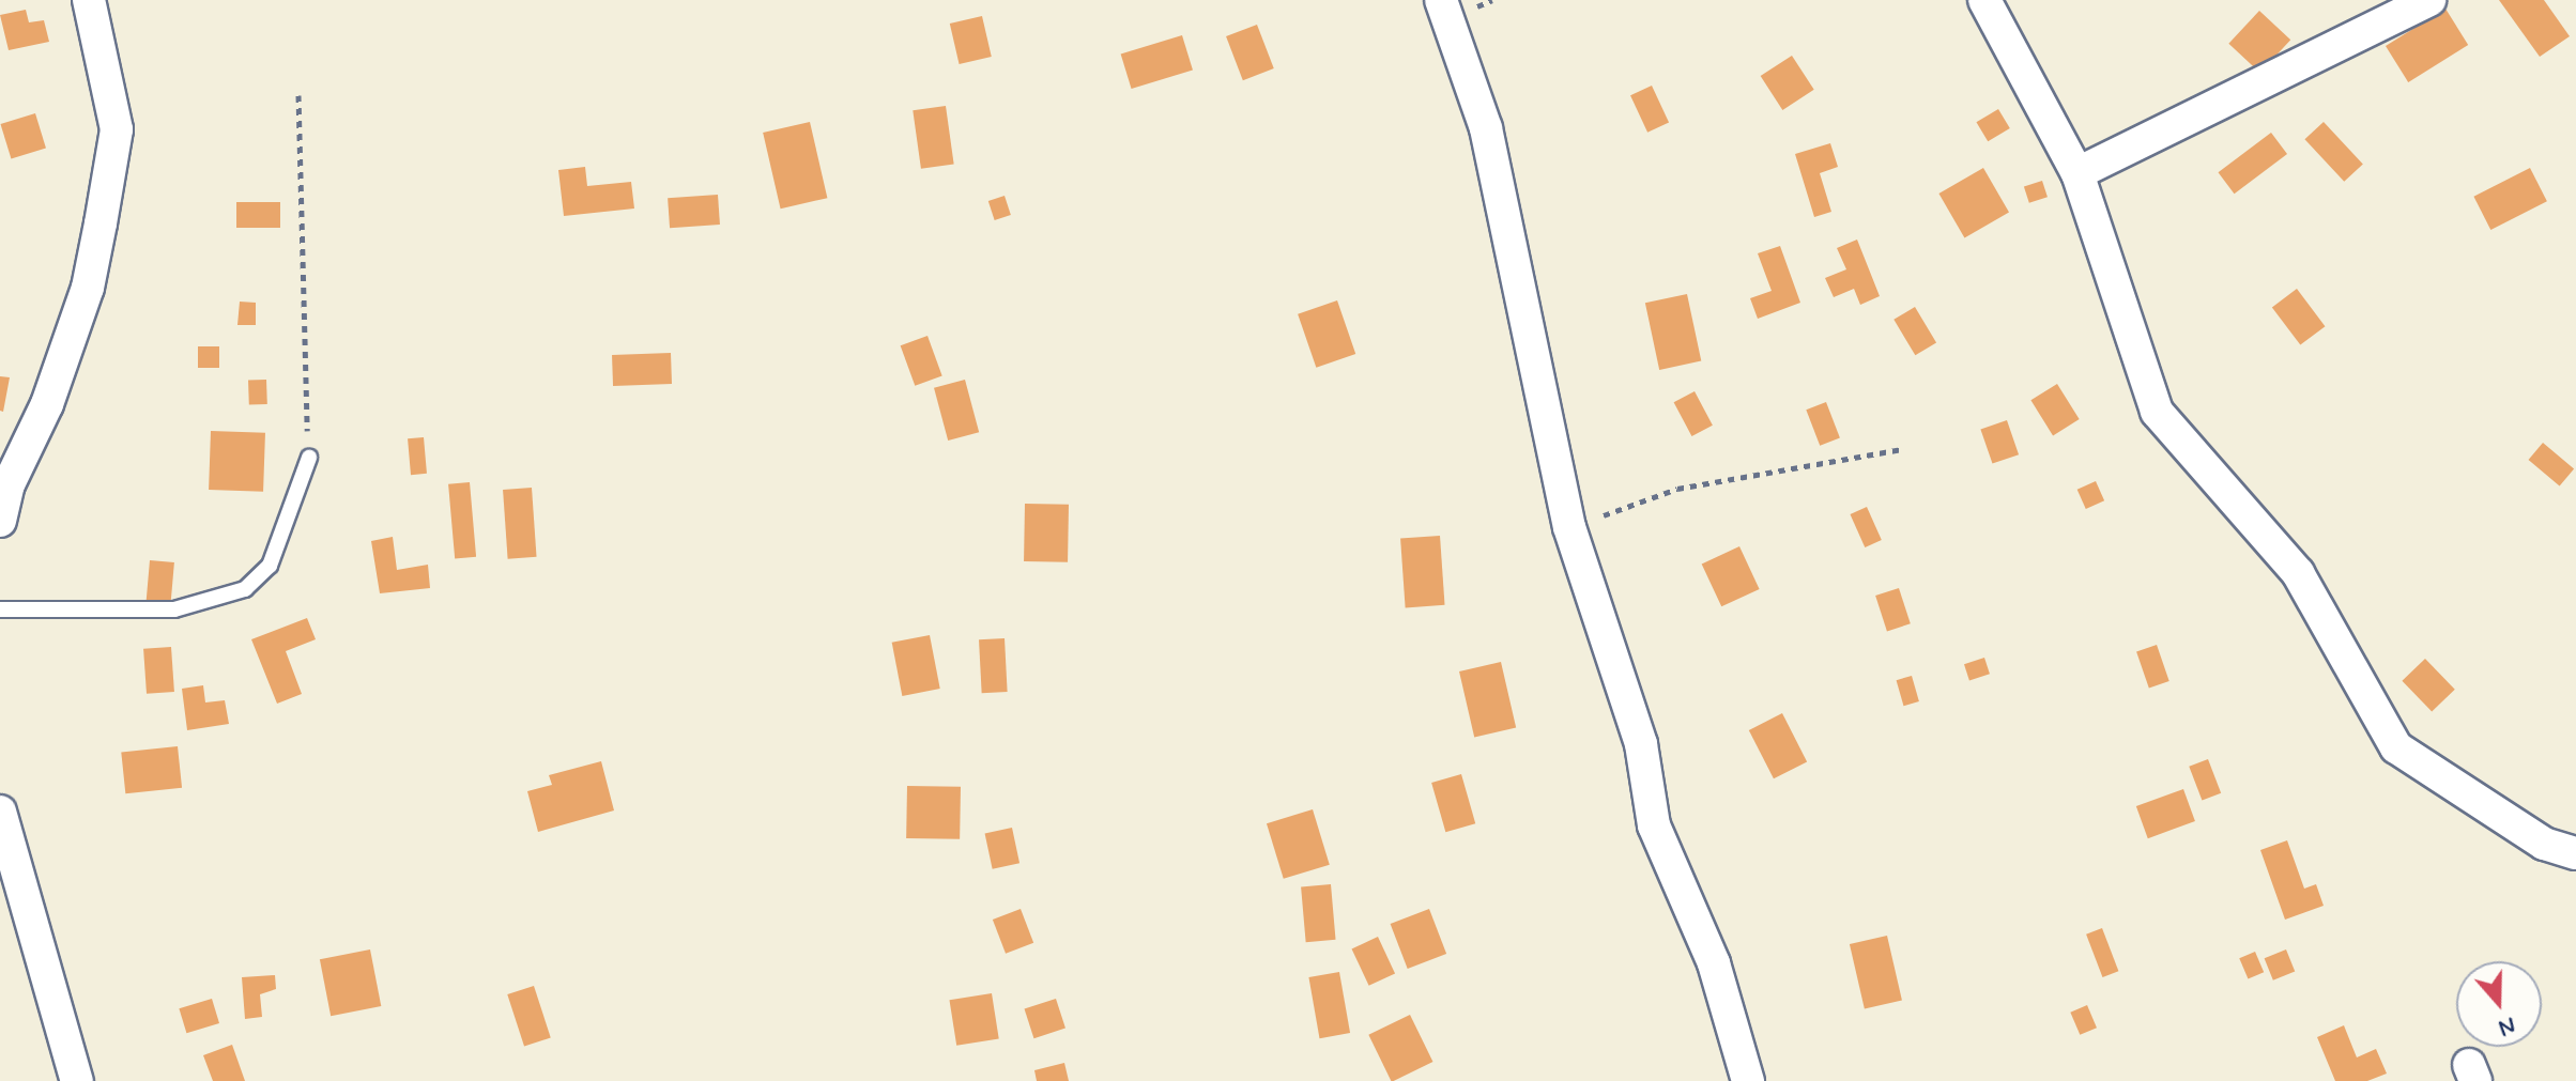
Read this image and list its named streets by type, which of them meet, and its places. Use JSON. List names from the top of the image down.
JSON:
{
  "north": "bottom"
}
